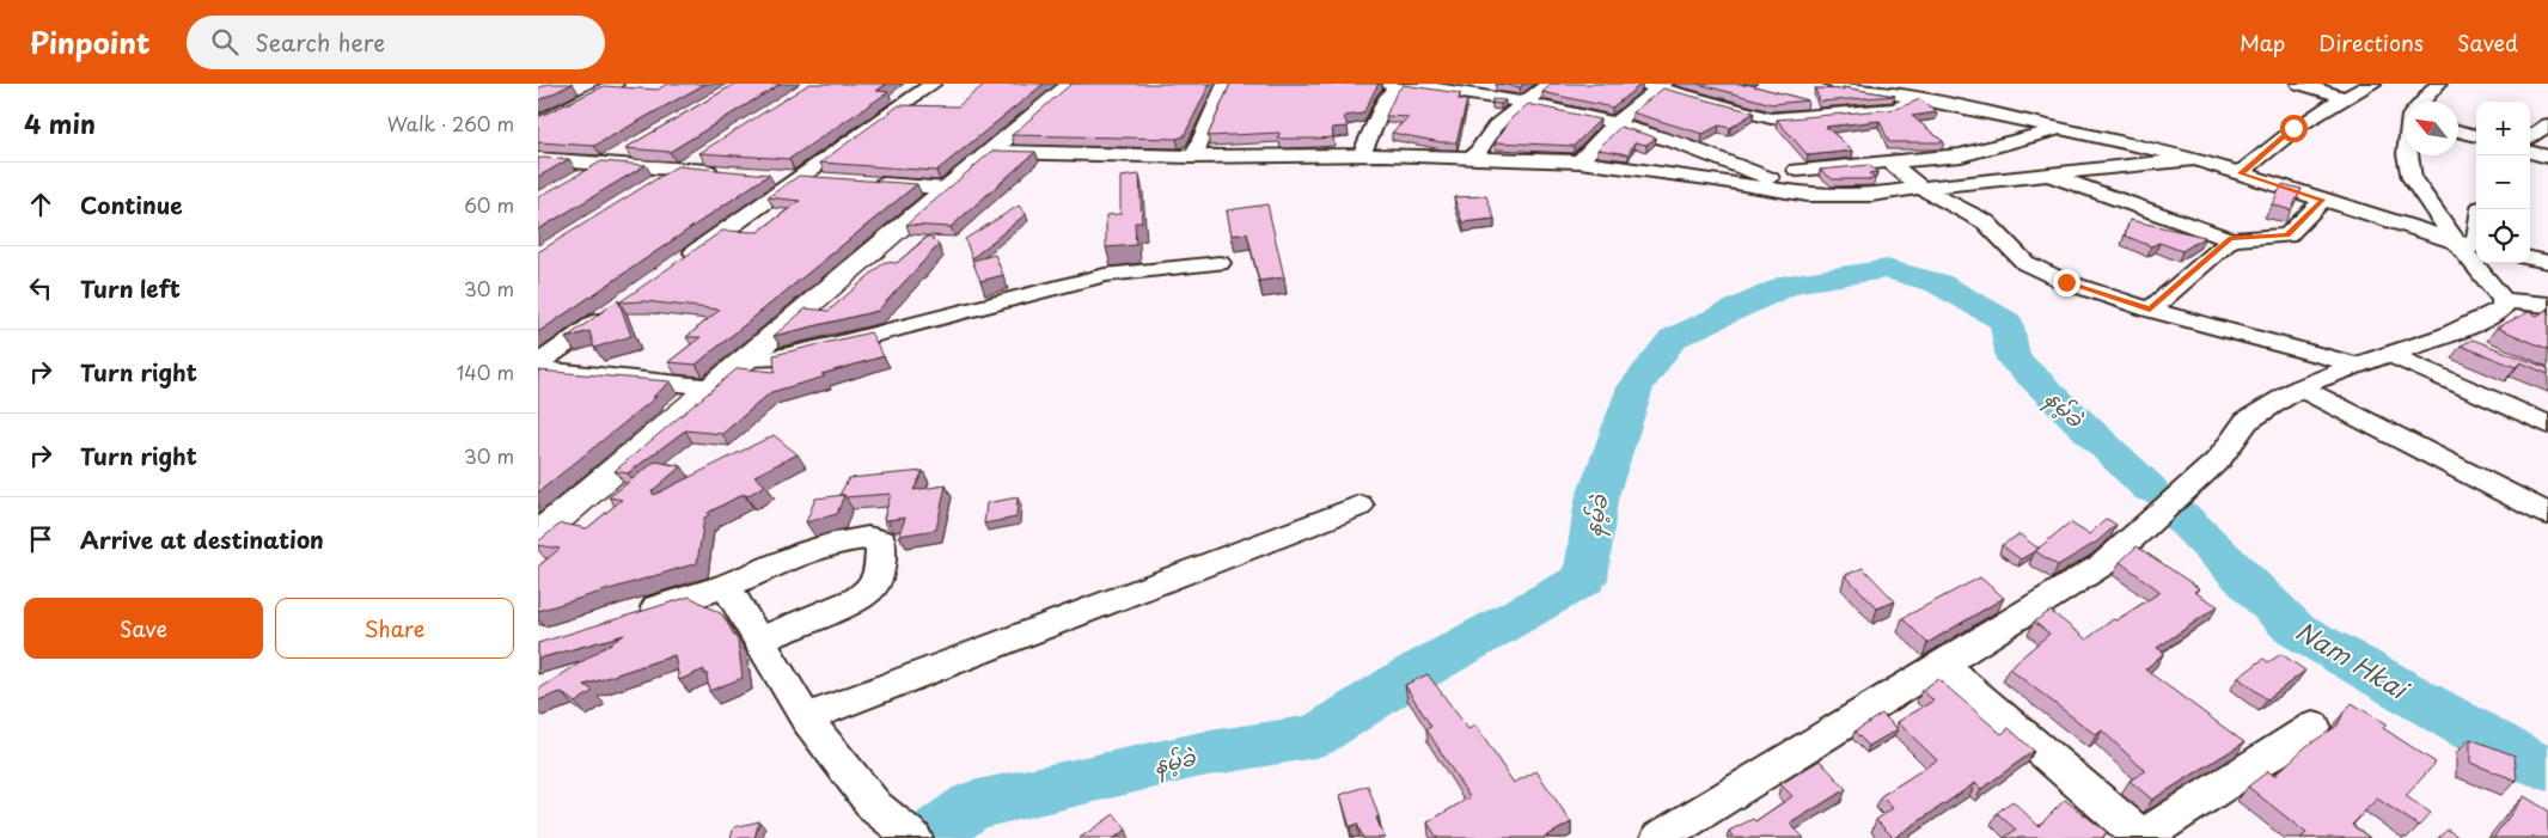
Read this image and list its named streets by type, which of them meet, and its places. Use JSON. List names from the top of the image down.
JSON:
{
  "water": ["နမ့်ခဲ", "Nam Hkai"],
  "north": "top left",
  "page": {
    "header": "Pinpoint",
    "search": "Search here",
    "nav": ["Map", "Directions", "Saved"],
    "heading": ["4 min", "Walk · 260 m"],
    "map_buttons": ["+", "−"],
    "list": [
      ["Continue", "60 m"],
      ["Turn left", "30 m"],
      ["Turn right", "140 m"],
      ["Turn right", "30 m"],
      "Arrive at destination"
    ],
    "buttons": ["Save", "Share"]
  }
}
